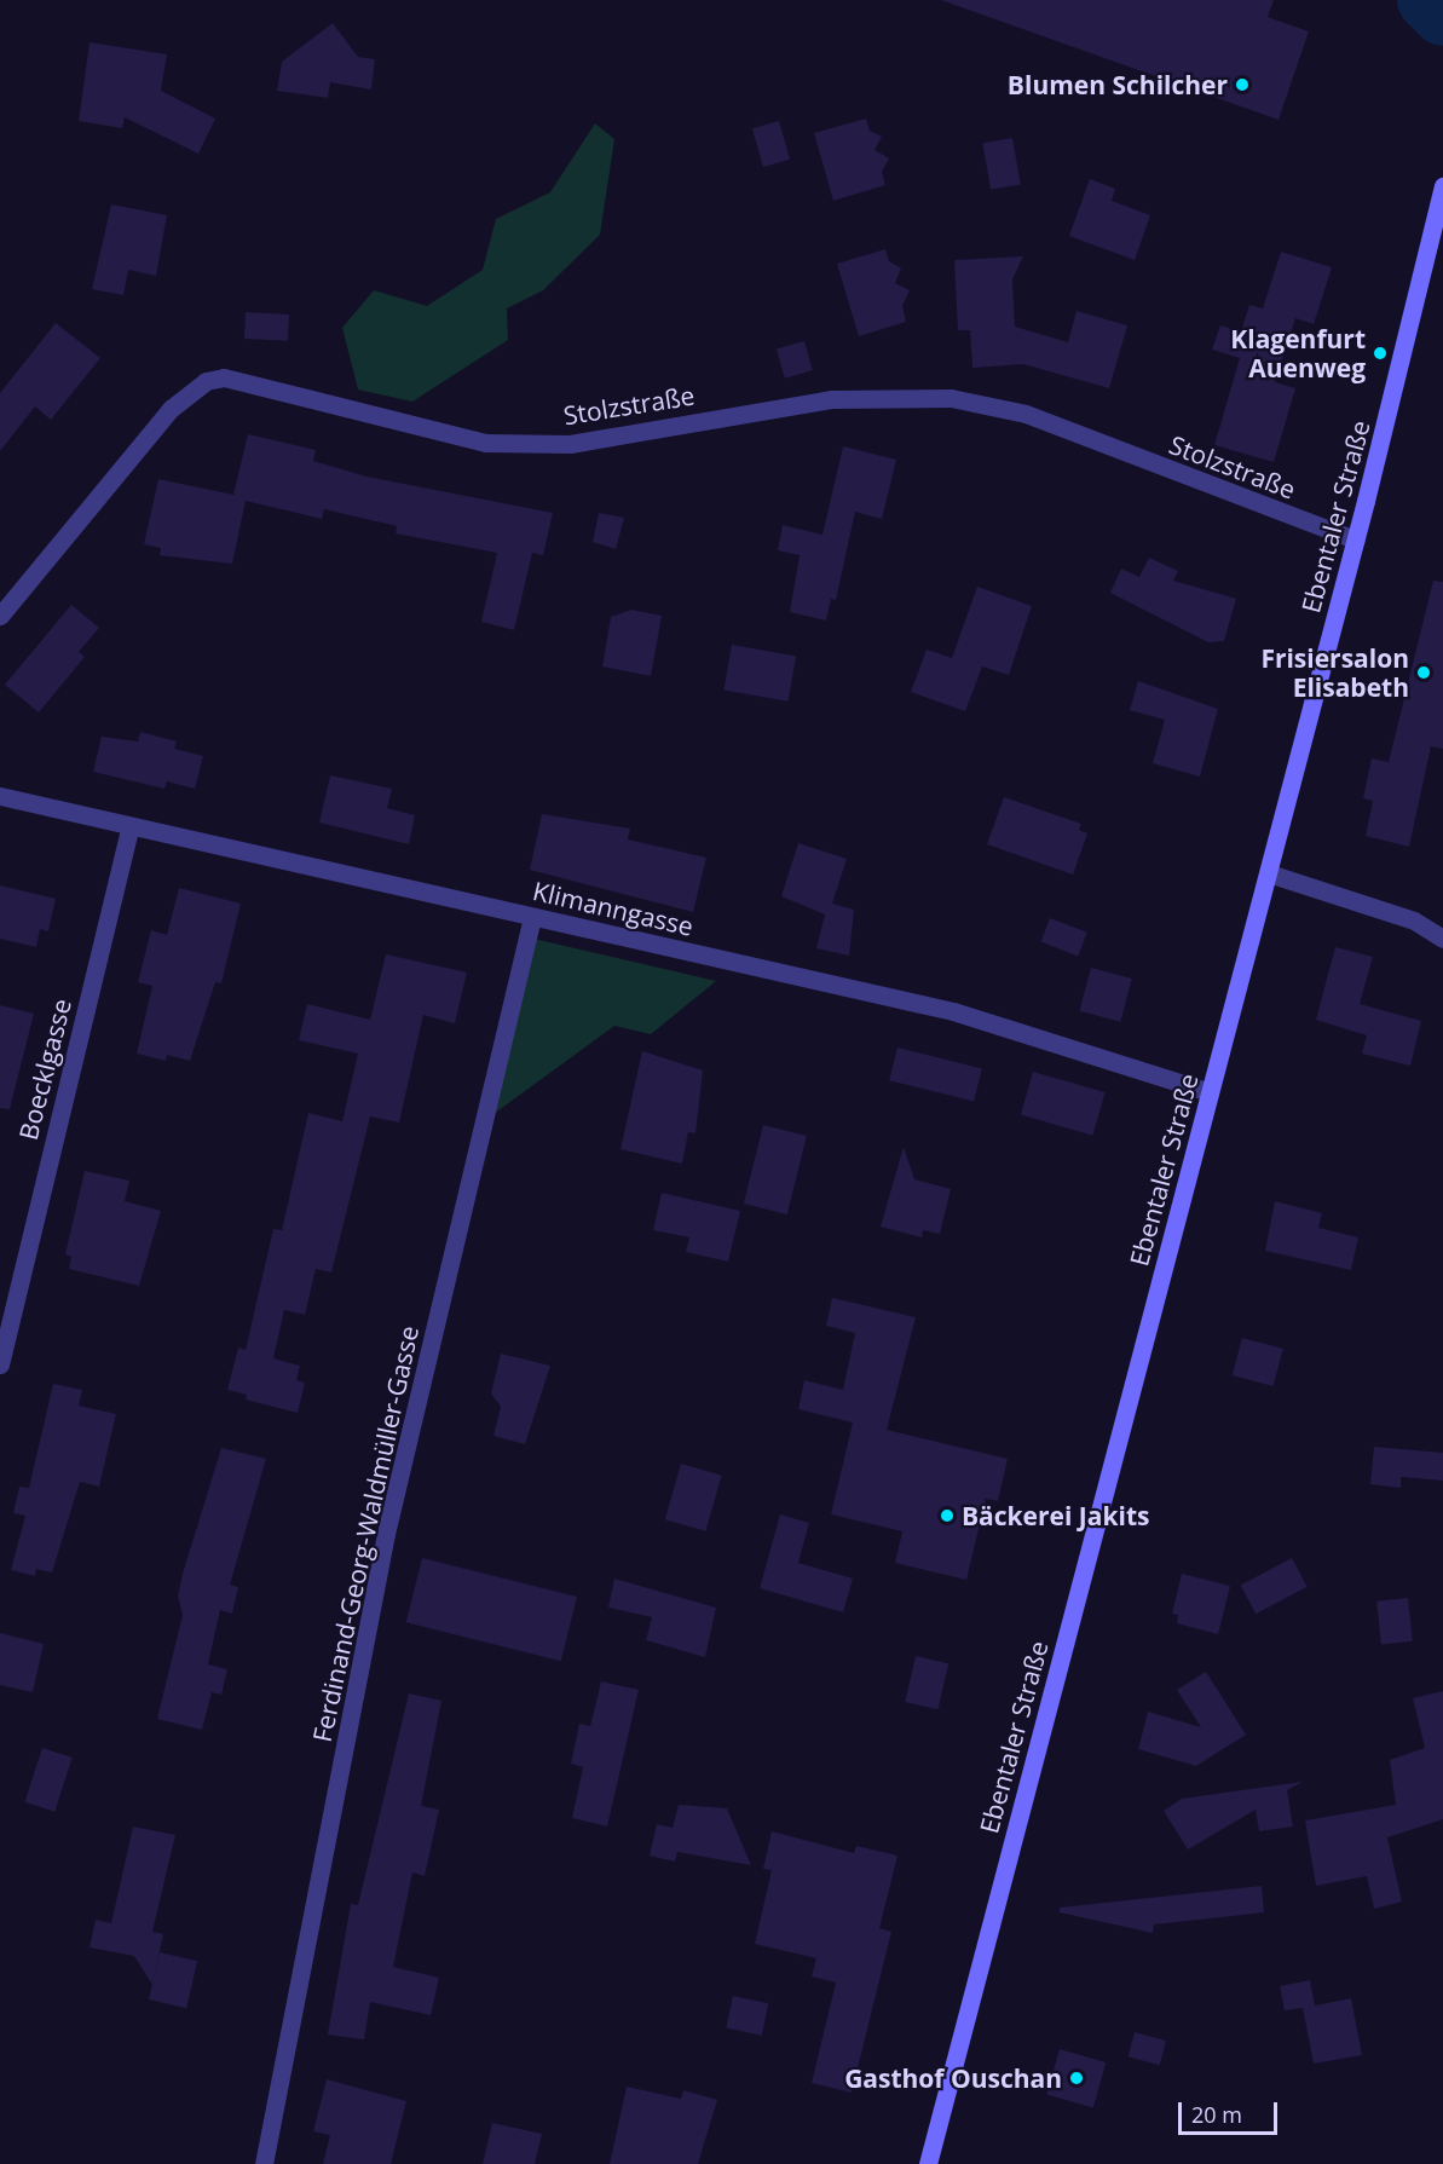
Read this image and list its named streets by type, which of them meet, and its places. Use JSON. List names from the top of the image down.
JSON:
{
  "streets": {
    "main road": ["Ebentaler Straße"],
    "street": [
      "Stolzstraße",
      "Klimanngasse",
      "Boecklgasse",
      "Ferdinand-Georg-Waldmüller-Gasse"
    ]
  },
  "crossings": [
    ["Stolzstraße", "Ebentaler Straße"],
    ["Ebentaler Straße", "Klimanngasse"],
    ["Klimanngasse", "Boecklgasse"],
    ["Klimanngasse", "Ferdinand-Georg-Waldmüller-Gasse"]
  ],
  "places": [
    "Blumen Schilcher",
    "Klagenfurt Auenweg",
    "Frisiersalon Elisabeth",
    "Bäckerei Jakits",
    "Gasthof Ouschan"
  ],
  "scale_bar": "20 m"
}
